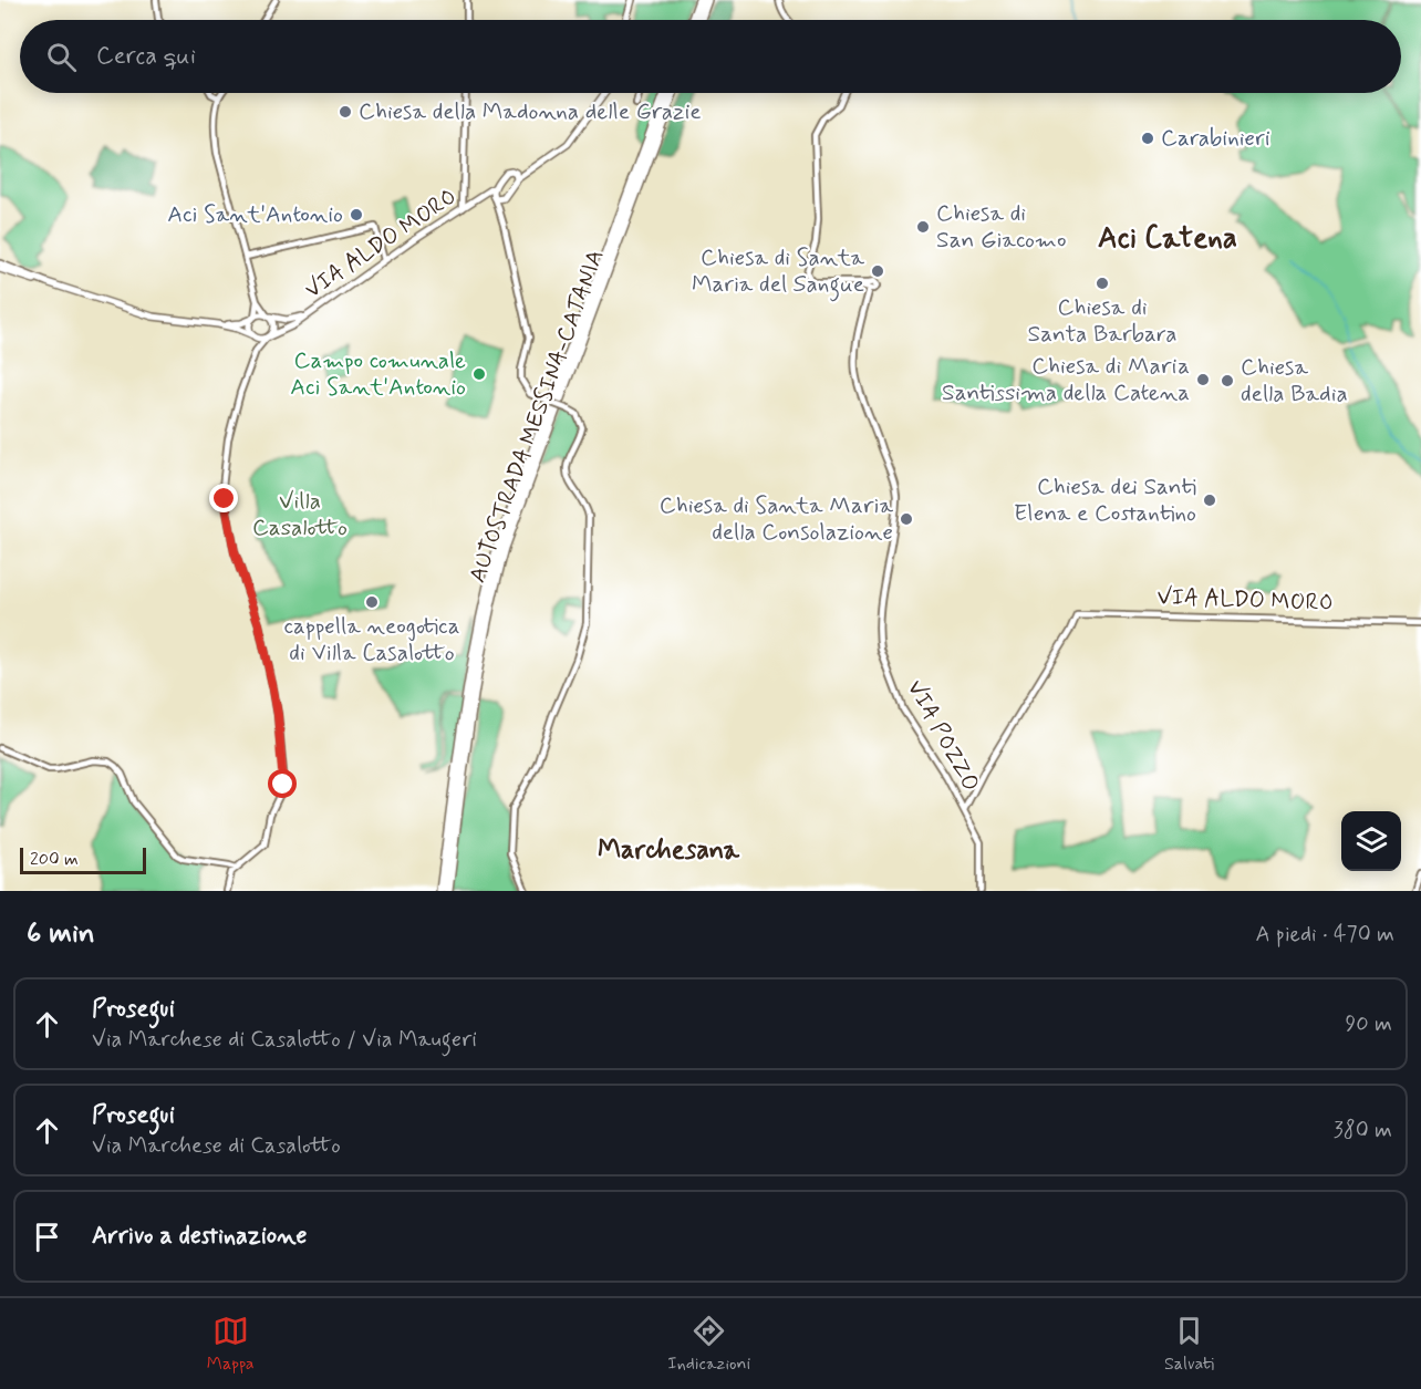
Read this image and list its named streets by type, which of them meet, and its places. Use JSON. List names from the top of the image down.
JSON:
{
  "streets": {
    "highway": ["AUTOSTRADA MESSINA-CATANIA"],
    "main road": ["VIA ALDO MORO"],
    "street": ["VIA POZZO"]
  },
  "crossings": [
    ["VIA ALDO MORO", "VIA POZZO"]
  ],
  "districts": ["Aci Catena", "Marchesana"],
  "parks": ["Villa Casalotto"],
  "places": [
    "Chiesa della Madonna delle Grazie",
    "Carabinieri",
    "Aci Sant'Antonio",
    "Chiesa di San Giacomo",
    "Chiesa di Santa Maria del Sangue",
    "Chiesa di Santa Barbara",
    "Campo comunale Aci Sant'Antonio",
    "Chiesa di Maria Santissima della Catena",
    "Chiesa della Badia",
    "Chiesa dei Santi Elena e Costantino",
    "Chiesa di Santa Maria della Consolazione",
    "cappella neogotica di Villa Casalotto"
  ],
  "scale_bar": "200 m",
  "page": {
    "search": "Cerca qui",
    "scale": "200 m",
    "heading": ["6 min", "A piedi · 470 m"],
    "list": [
      ["Prosegui", "Via Marchese di Casalotto / Via Maugeri", "90 m"],
      ["Prosegui", "Via Marchese di Casalotto", "380 m"],
      "Arrivo a destinazione"
    ],
    "nav": ["Mappa", "Indicazioni", "Salvati"]
  }
}
